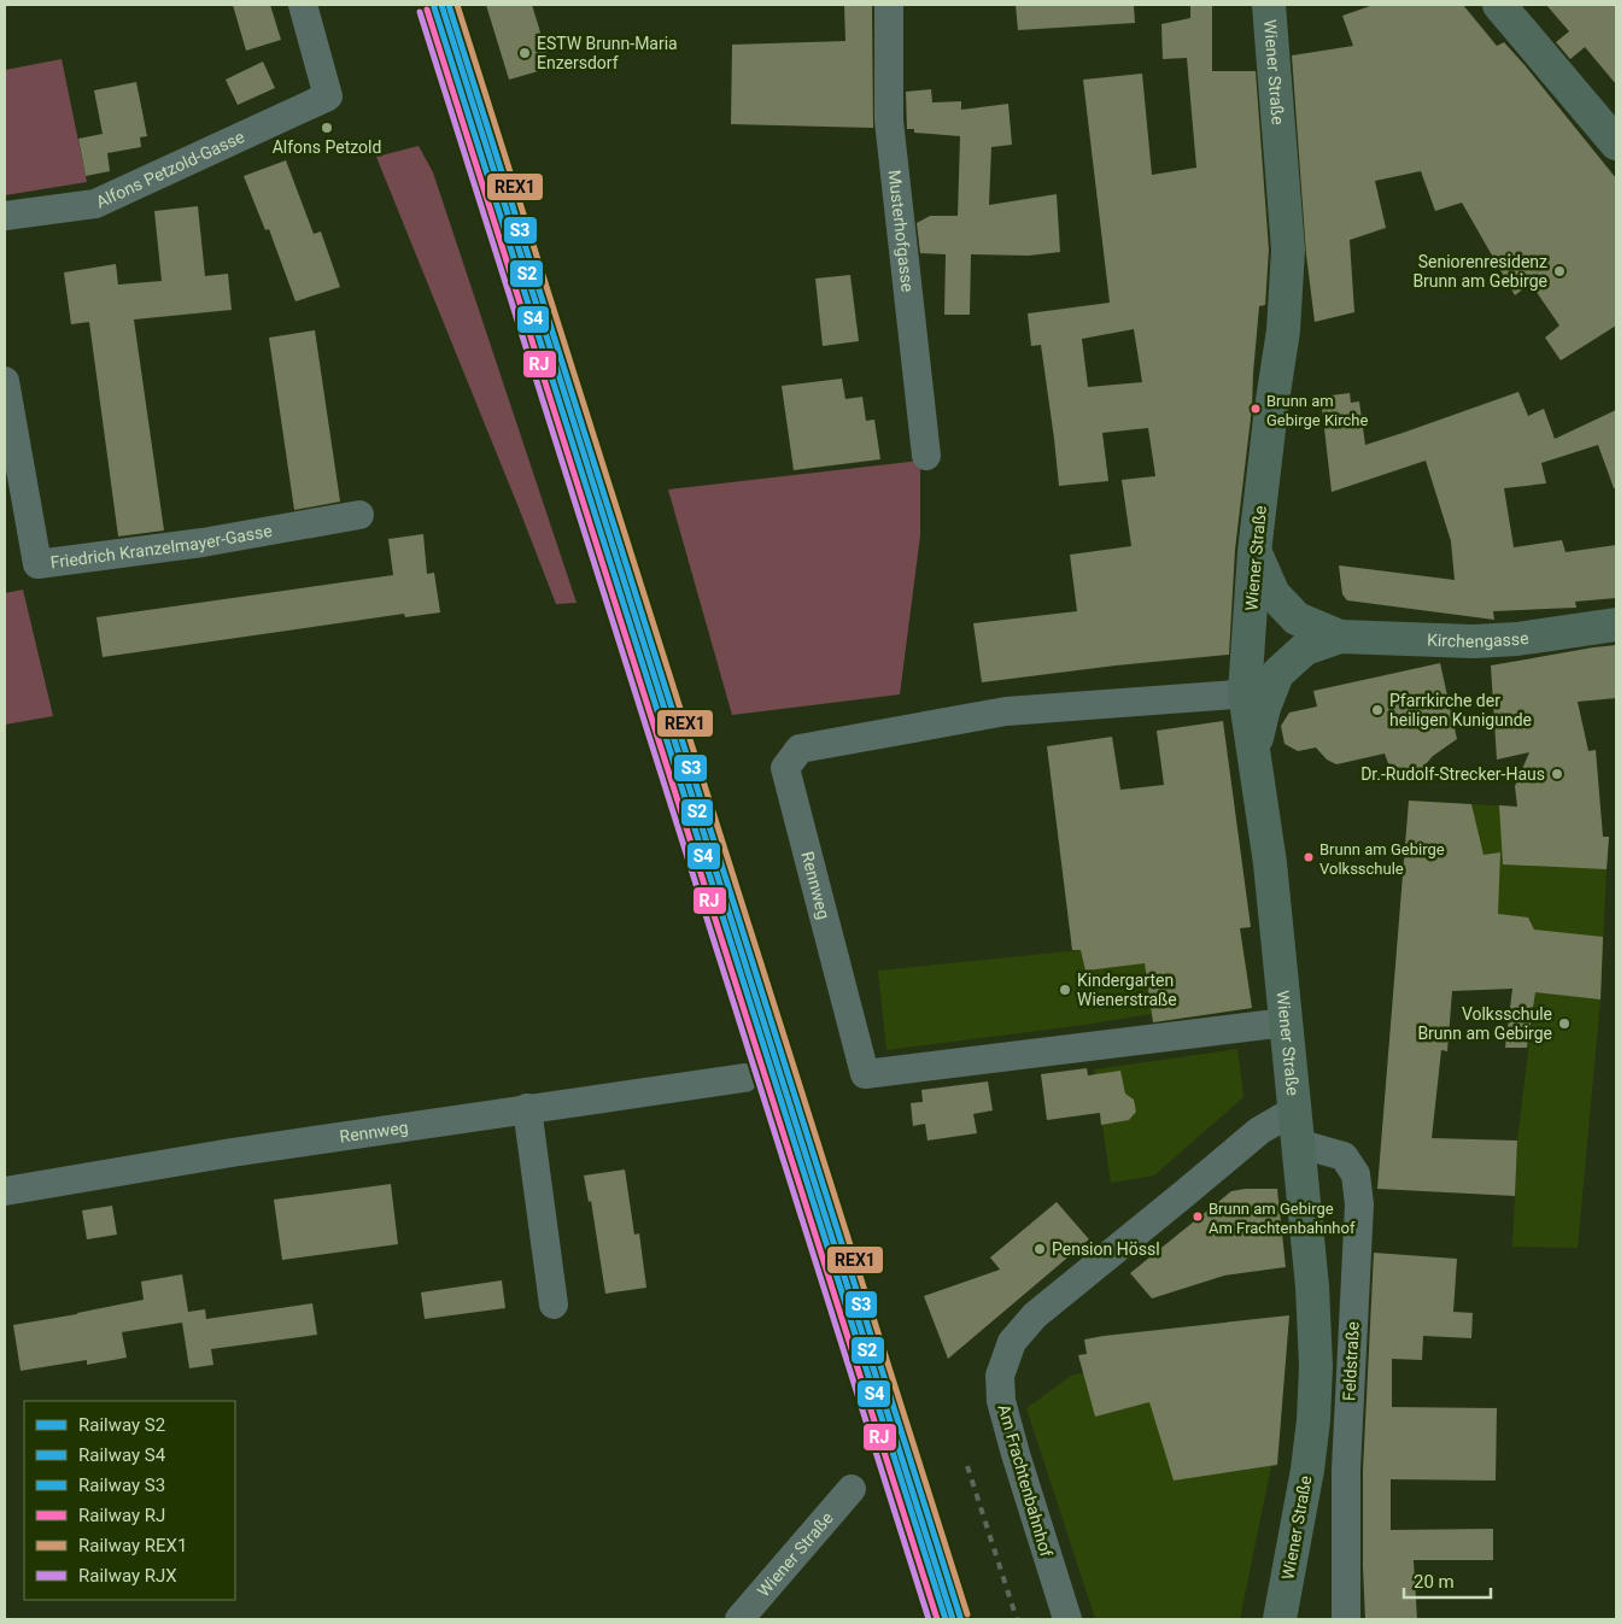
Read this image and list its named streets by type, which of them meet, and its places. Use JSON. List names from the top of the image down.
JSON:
{
  "streets": {
    "main road": ["Wiener Straße", "Kirchengasse"],
    "street": [
      "Alfons Petzold-Gasse",
      "Musterhofgasse",
      "Friedrich Kranzelmayer-Gasse",
      "Rennweg",
      "Feldstraße",
      "Am Frachtenbahnhof"
    ]
  },
  "crossings": [
    ["Wiener Straße", "Kirchengasse"],
    ["Wiener Straße", "Rennweg"],
    ["Wiener Straße", "Feldstraße"],
    ["Wiener Straße", "Am Frachtenbahnhof"],
    ["Kirchengasse", "Rennweg"]
  ],
  "places": [
    "ESTW Brunn-Maria Enzersdorf",
    "Alfons Petzold",
    "Seniorenresidenz Brunn am Gebirge",
    "Brunn am Gebirge Kirche",
    "Pfarrkirche der heiligen Kunigunde",
    "Dr.-Rudolf-Strecker-Haus",
    "Brunn am Gebirge Volksschule",
    "Kindergarten Wienerstraße",
    "Volksschule Brunn am Gebirge",
    "Brunn am Gebirge Am Frachtenbahnhof",
    "Pension Hössl"
  ],
  "lines": [
    "rail line S2",
    "rail line S3",
    "rail line REX1",
    "rail line S4",
    "rail line RJ",
    "rail line RJX"
  ],
  "legend": [
    "Railway S2",
    "Railway S4",
    "Railway S3",
    "Railway RJ",
    "Railway REX1",
    "Railway RJX"
  ],
  "scale_bar": "20 m"
}
